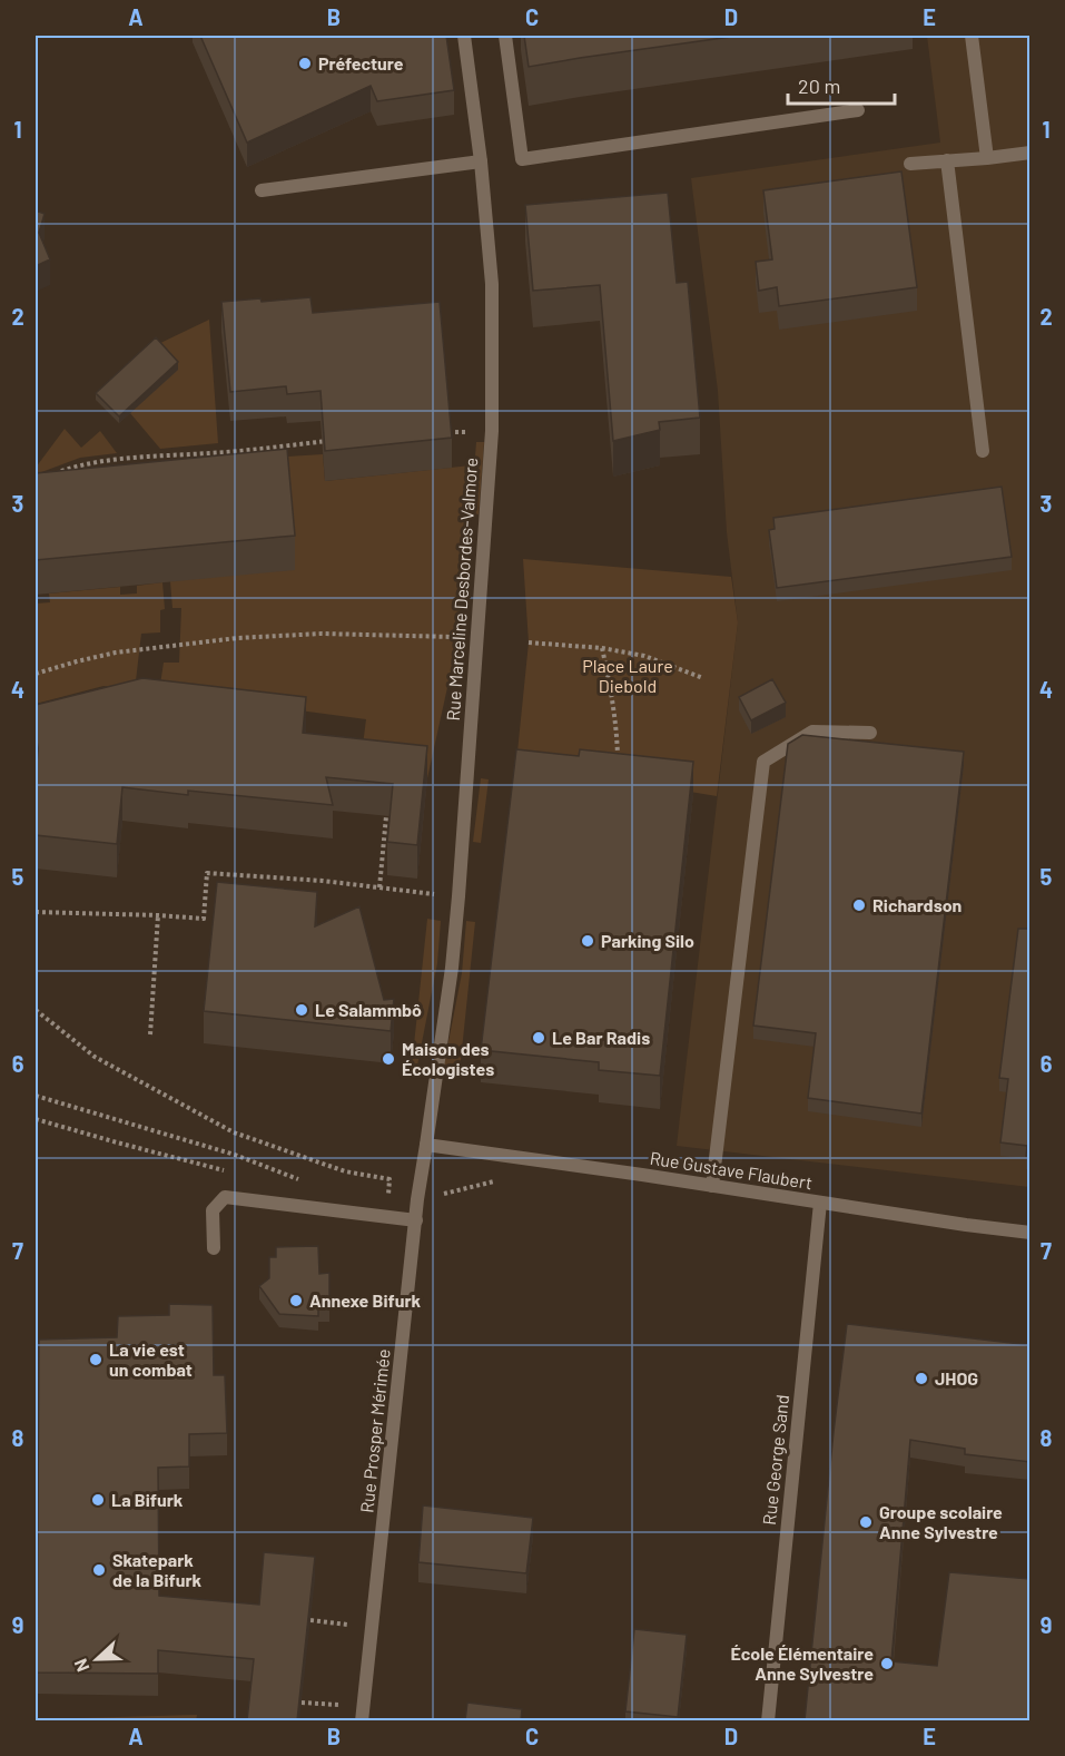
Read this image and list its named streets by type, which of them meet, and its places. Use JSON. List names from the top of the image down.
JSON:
{
  "streets": {
    "street": [
      "Rue Marceline Desbordes-Valmore",
      "Rue Gustave Flaubert",
      "Rue Prosper Mérimée",
      "Rue George Sand"
    ]
  },
  "crossings": [
    ["Rue Marceline Desbordes-Valmore", "Rue Gustave Flaubert"],
    ["Rue Marceline Desbordes-Valmore", "Rue Prosper Mérimée"],
    ["Rue Gustave Flaubert", "Rue Prosper Mérimée"],
    ["Rue Gustave Flaubert", "Rue George Sand"]
  ],
  "parks": ["Place Laure Diebold"],
  "places": [
    "Préfecture",
    "Richardson",
    "Parking Silo",
    "Le Salammbô",
    "Le Bar Radis",
    "Maison des Écologistes",
    "Annexe Bifurk",
    "La vie est un combat",
    "JHOG",
    "La Bifurk",
    "Groupe scolaire Anne Sylvestre",
    "Skatepark de la Bifurk",
    "École Élémentaire Anne Sylvestre"
  ],
  "scale_bar": "20 m",
  "north": "left",
  "grid": {
    "columns": [
      "A",
      "B",
      "C",
      "D",
      "E"
    ],
    "rows": [
      "1",
      "2",
      "3",
      "4",
      "5",
      "6",
      "7",
      "8",
      "9"
    ]
  }
}
